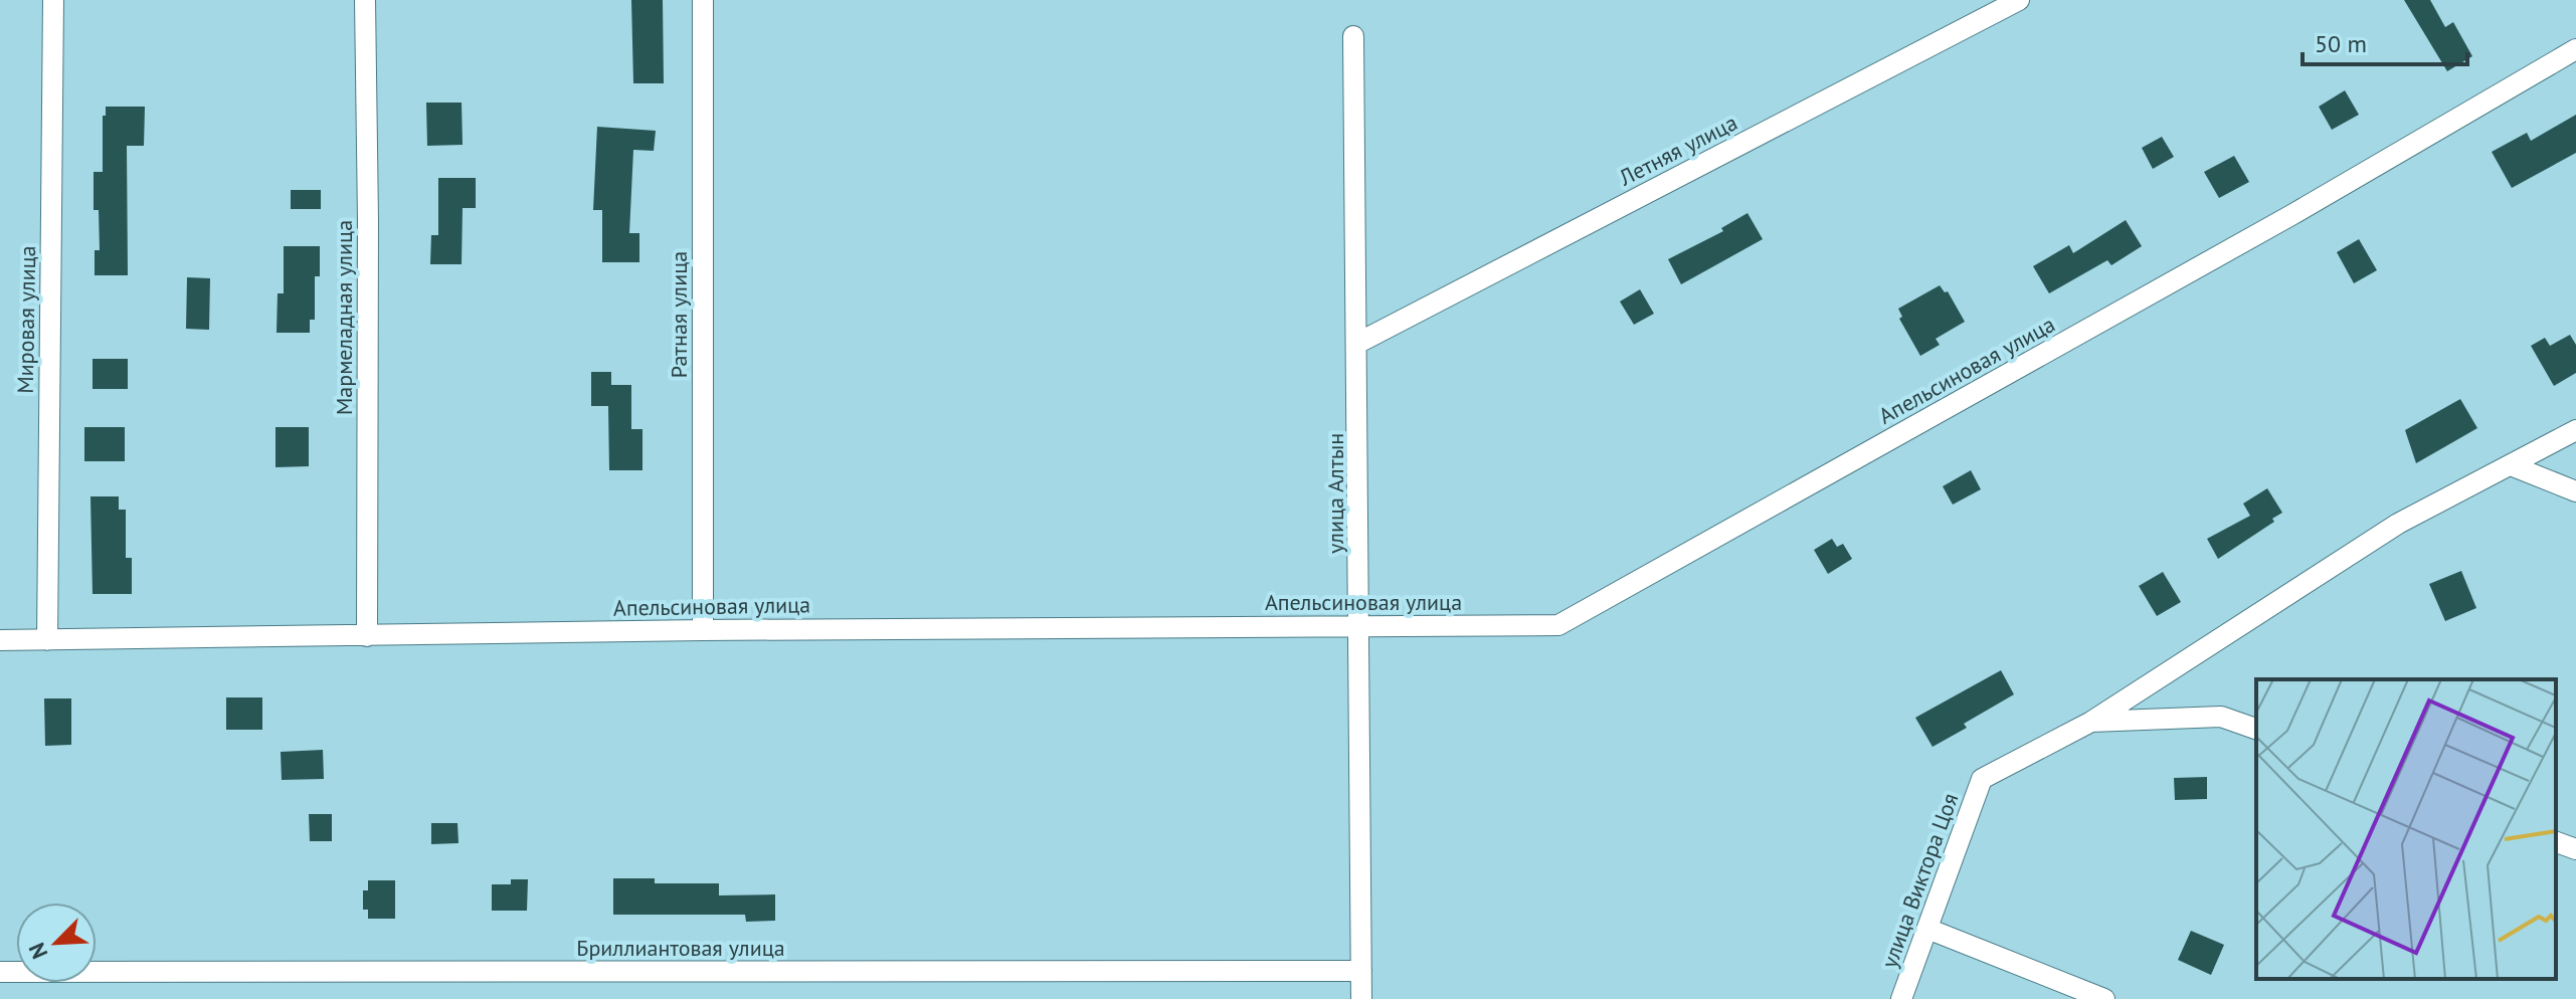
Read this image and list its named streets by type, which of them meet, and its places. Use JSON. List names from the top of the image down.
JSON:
{
  "streets": {
    "street": [
      "Летняя улица",
      "Ратная улица",
      "Мармеладная улица",
      "Мировая улица",
      "Апельсиновая улица",
      "улица Алтын",
      "улица Виктора Цоя",
      "Бриллиантовая улица"
    ]
  },
  "crossings": [
    ["Летняя улица", "улица Алтын"],
    ["Ратная улица", "Апельсиновая улица"],
    ["Мармеладная улица", "Апельсиновая улица"],
    ["Мировая улица", "Апельсиновая улица"],
    ["Апельсиновая улица", "улица Алтын"],
    ["улица Алтын", "Бриллиантовая улица"]
  ],
  "scale_bar": "50 m",
  "north": "bottom left"
}
